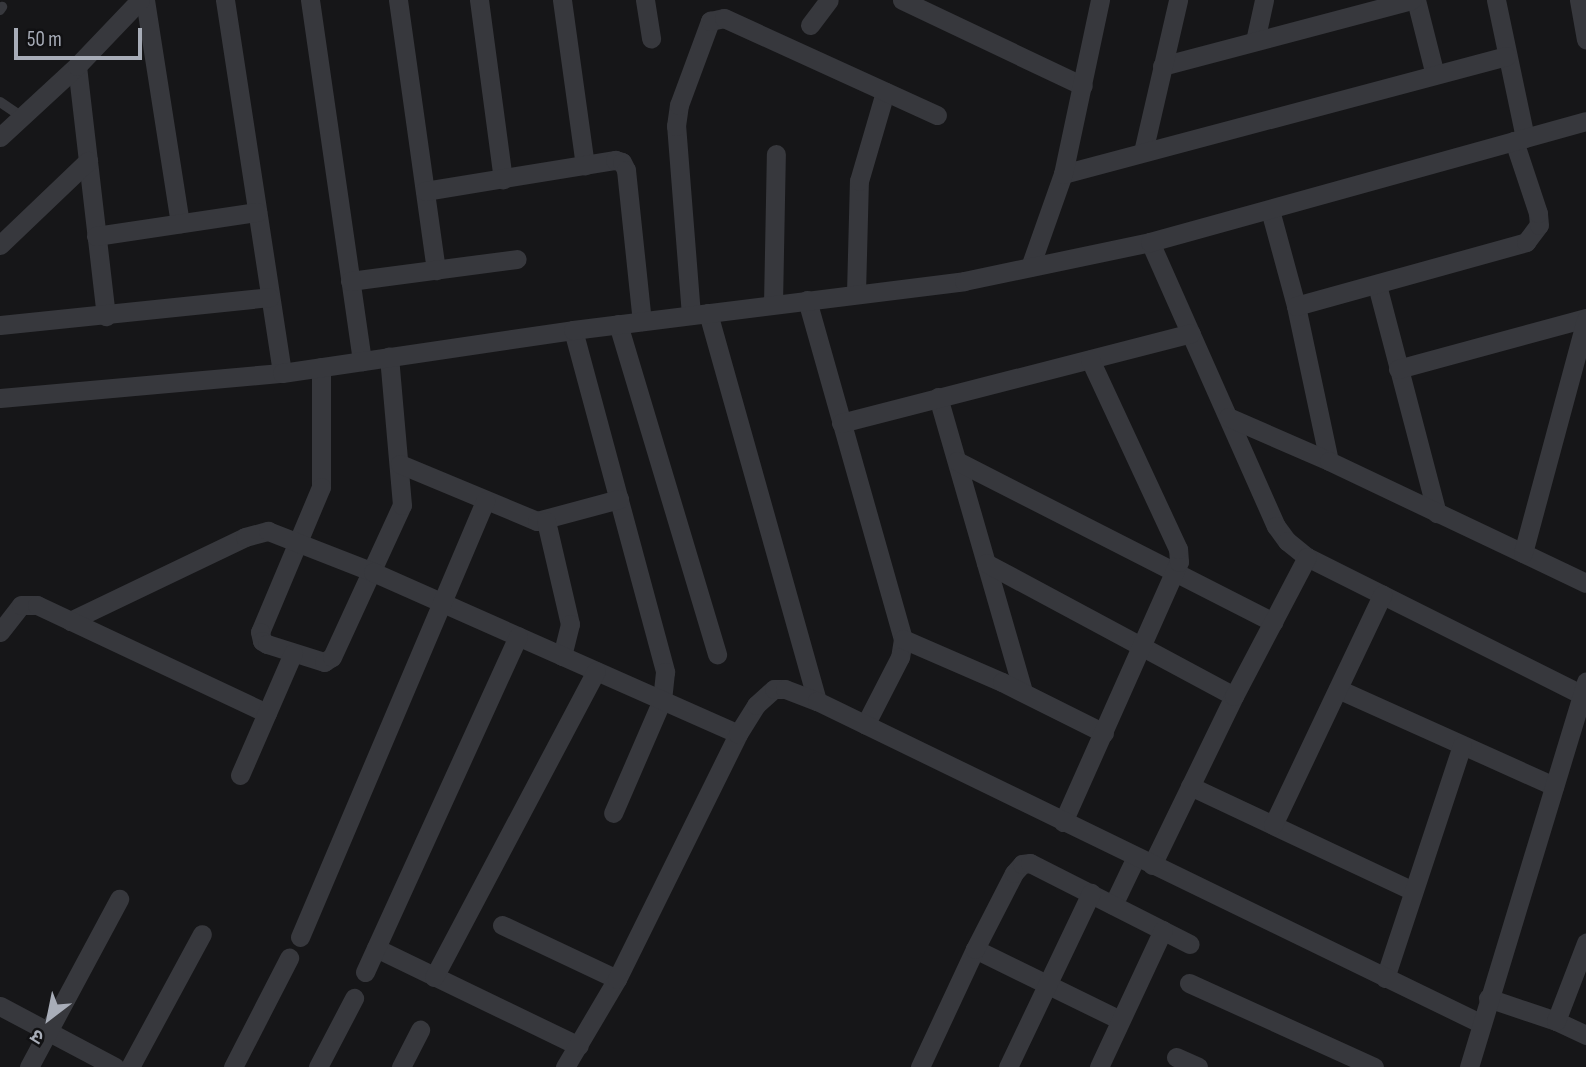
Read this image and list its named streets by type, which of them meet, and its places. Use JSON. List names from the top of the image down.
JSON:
{
  "scale_bar": "50 m",
  "north": "bottom left"
}
